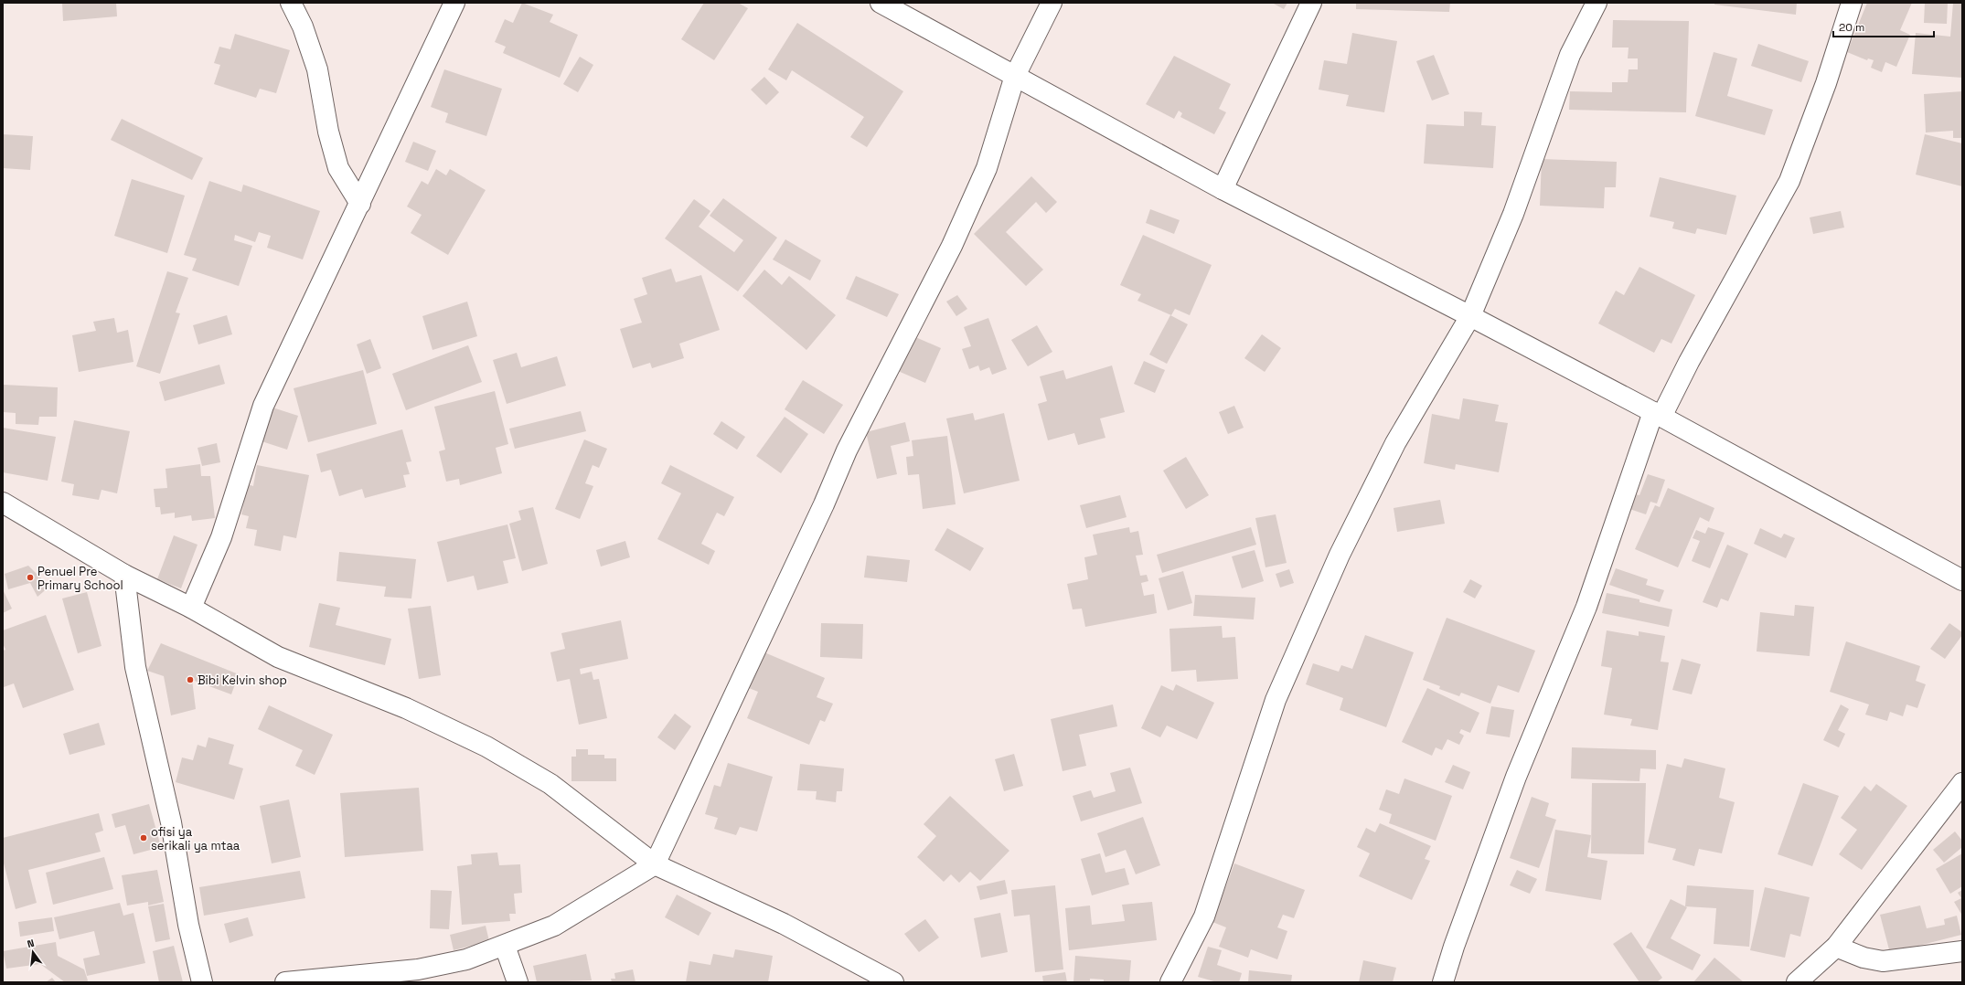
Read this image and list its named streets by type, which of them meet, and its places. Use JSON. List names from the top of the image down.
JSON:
{
  "places": ["Penuel Pre Primary School", "Bibi Kelvin shop", "ofisi ya serikali ya mtaa"],
  "scale_bar": "20 m",
  "north": "top"
}
